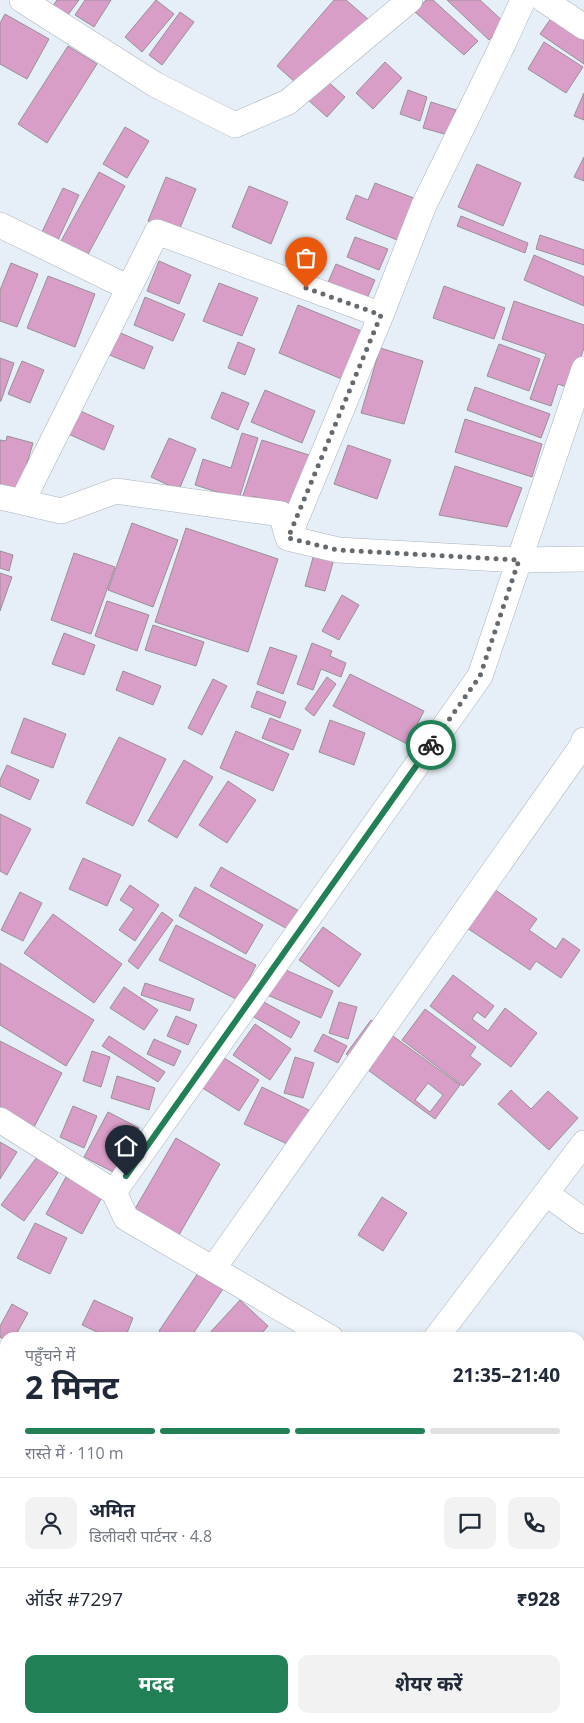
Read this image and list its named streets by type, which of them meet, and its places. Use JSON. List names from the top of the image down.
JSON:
{
  "page": {
    "heading": ["2 मिनट", "पहुँचने में", "21:35–21:40"],
    "panel": [
      "अमित",
      "डिलीवरी पार्टनर · 4.8",
      "ऑर्डर #7297",
      "₹928"
    ],
    "bar": "रास्ते में · 110 m",
    "buttons": ["मदद", "शेयर करें"]
  }
}
